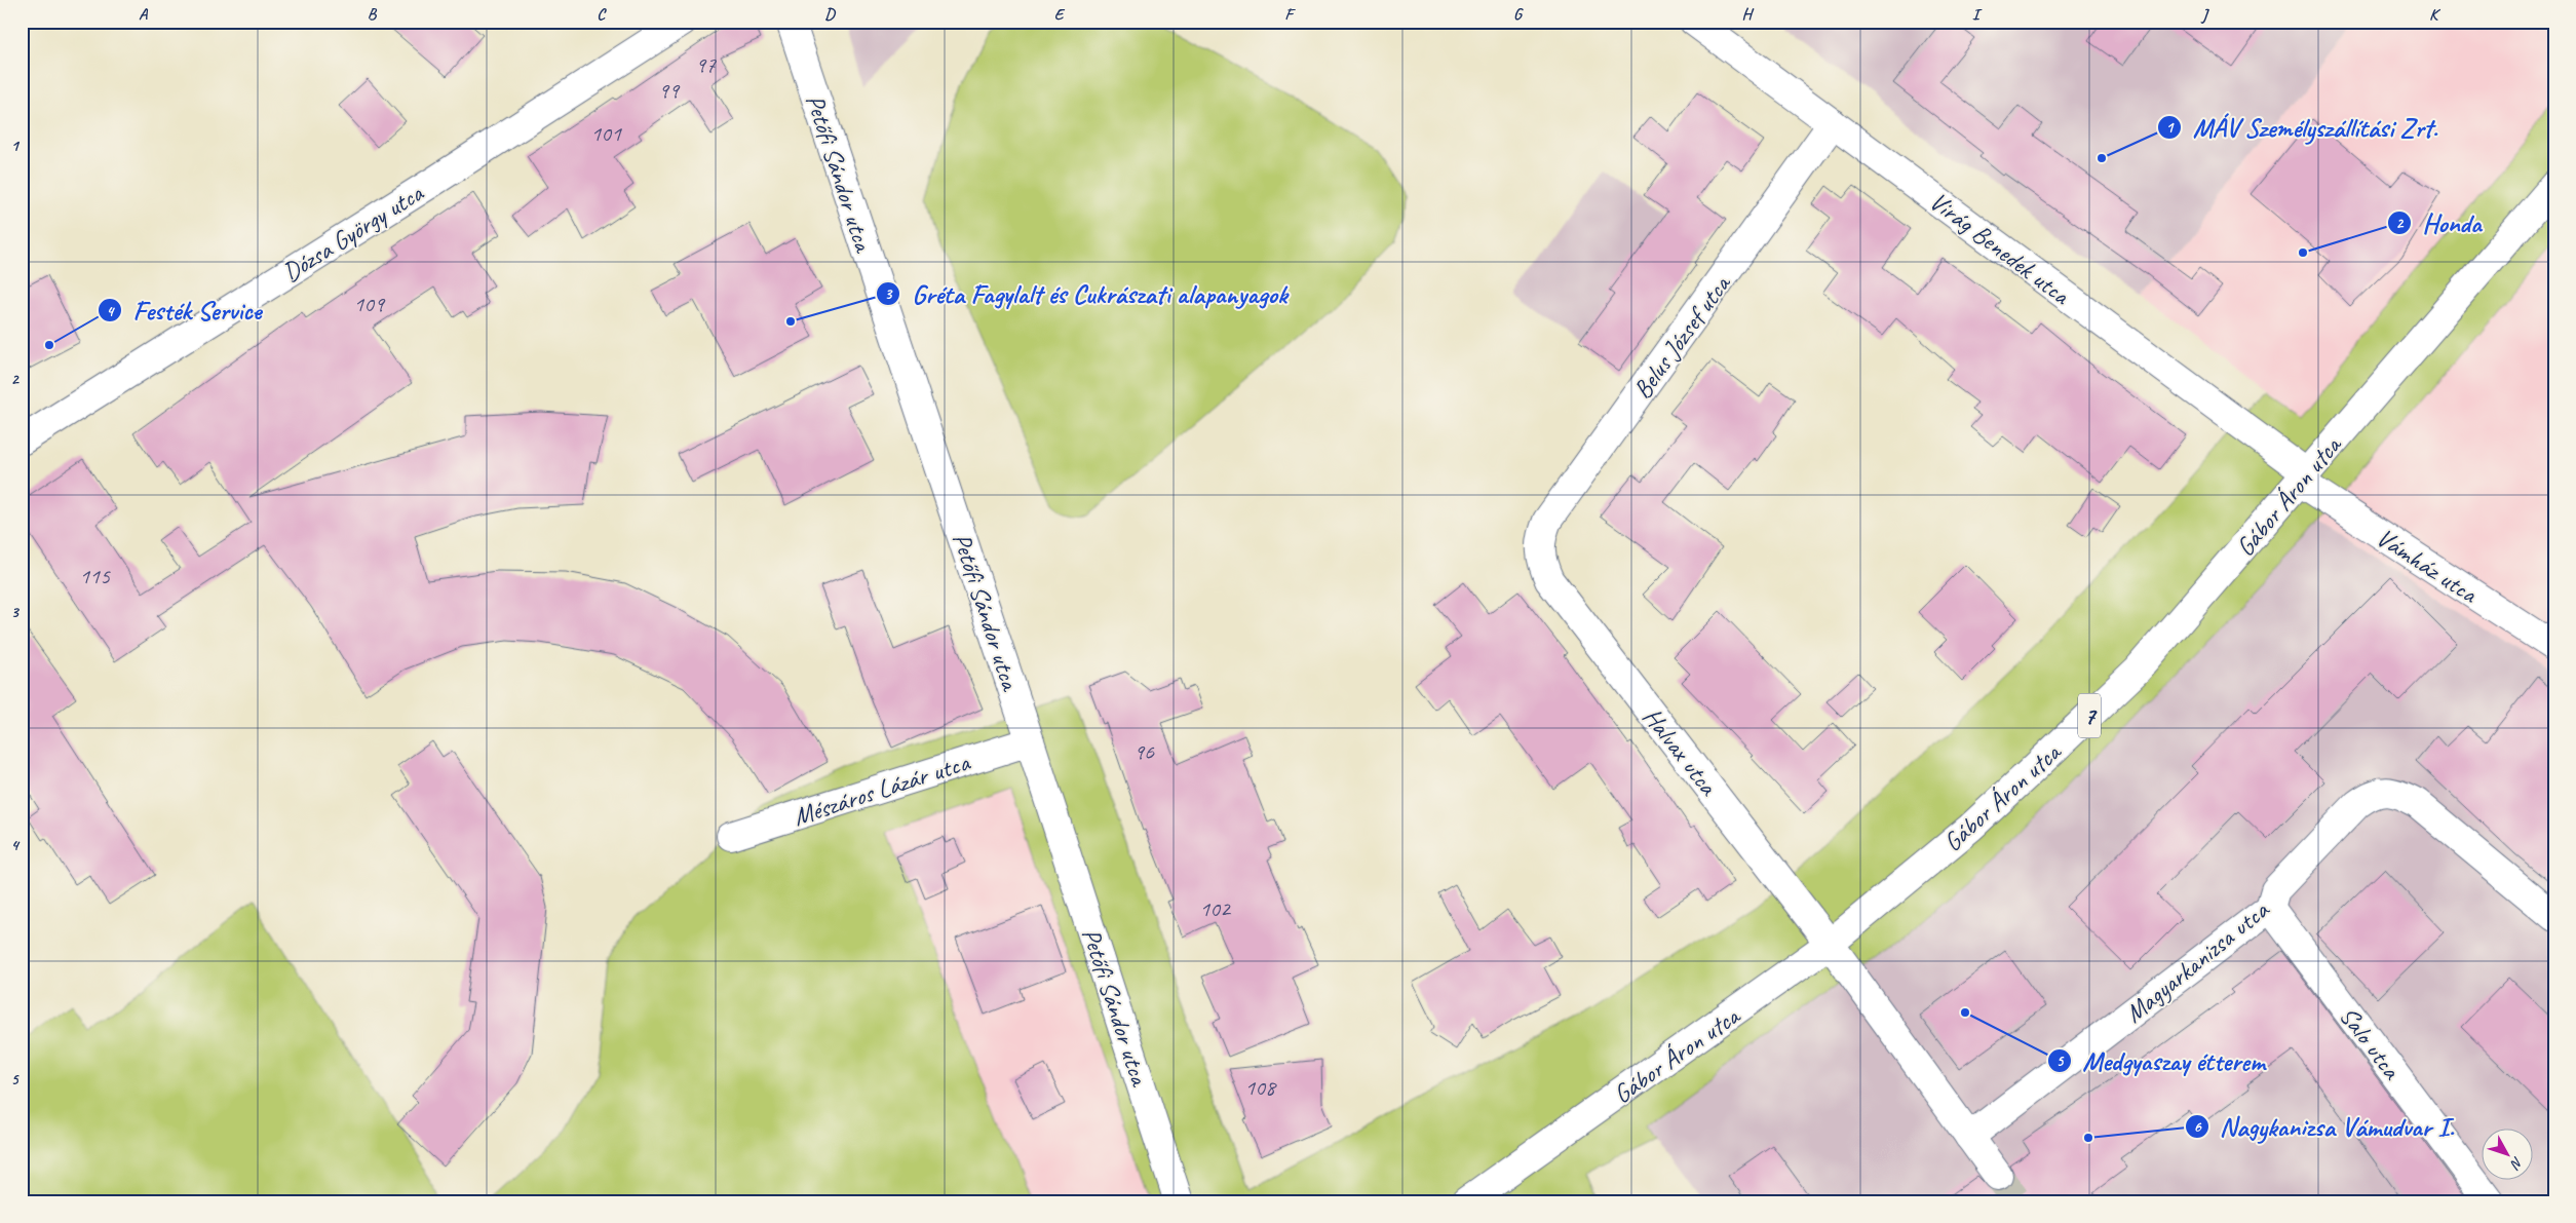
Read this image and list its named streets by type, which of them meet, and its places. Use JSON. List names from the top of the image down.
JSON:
{
  "streets": {
    "street": [
      "Petőfi Sándor utca",
      "Dózsa György utca",
      "Virág Benedek utca",
      "Belus József utca",
      "Gábor Áron utca",
      "Vámház utca",
      "7",
      "Halvax utca",
      "Mészáros Lázár utca",
      "Magyarkanizsa utca",
      "Salo utca"
    ]
  },
  "crossings": [
    ["Petőfi Sándor utca", "Mészáros Lázár utca"],
    ["Virág Benedek utca", "Belus József utca"],
    ["Virág Benedek utca", "Gábor Áron utca"],
    ["Virág Benedek utca", "Vámház utca"],
    ["Belus József utca", "Halvax utca"],
    ["Gábor Áron utca", "Vámház utca"],
    ["Gábor Áron utca", "Halvax utca"],
    ["Halvax utca", "Magyarkanizsa utca"],
    ["Magyarkanizsa utca", "Salo utca"]
  ],
  "places": [
    "MÁV Személyszállítási Zrt.",
    "Honda",
    "Gréta Fagylalt és Cukrászati alapanyagok",
    "Festék Service",
    "Medgyaszay étterem",
    "Nagykanizsa Vámudvar I."
  ],
  "house_numbers": [
    "97",
    "99",
    "101",
    "109",
    "115",
    "96",
    "102",
    "108"
  ],
  "north": "bottom right",
  "grid": {
    "columns": [
      "A",
      "B",
      "C",
      "D",
      "E",
      "F",
      "G",
      "H",
      "I",
      "J",
      "K"
    ],
    "rows": [
      "1",
      "2",
      "3",
      "4",
      "5"
    ]
  }
}
